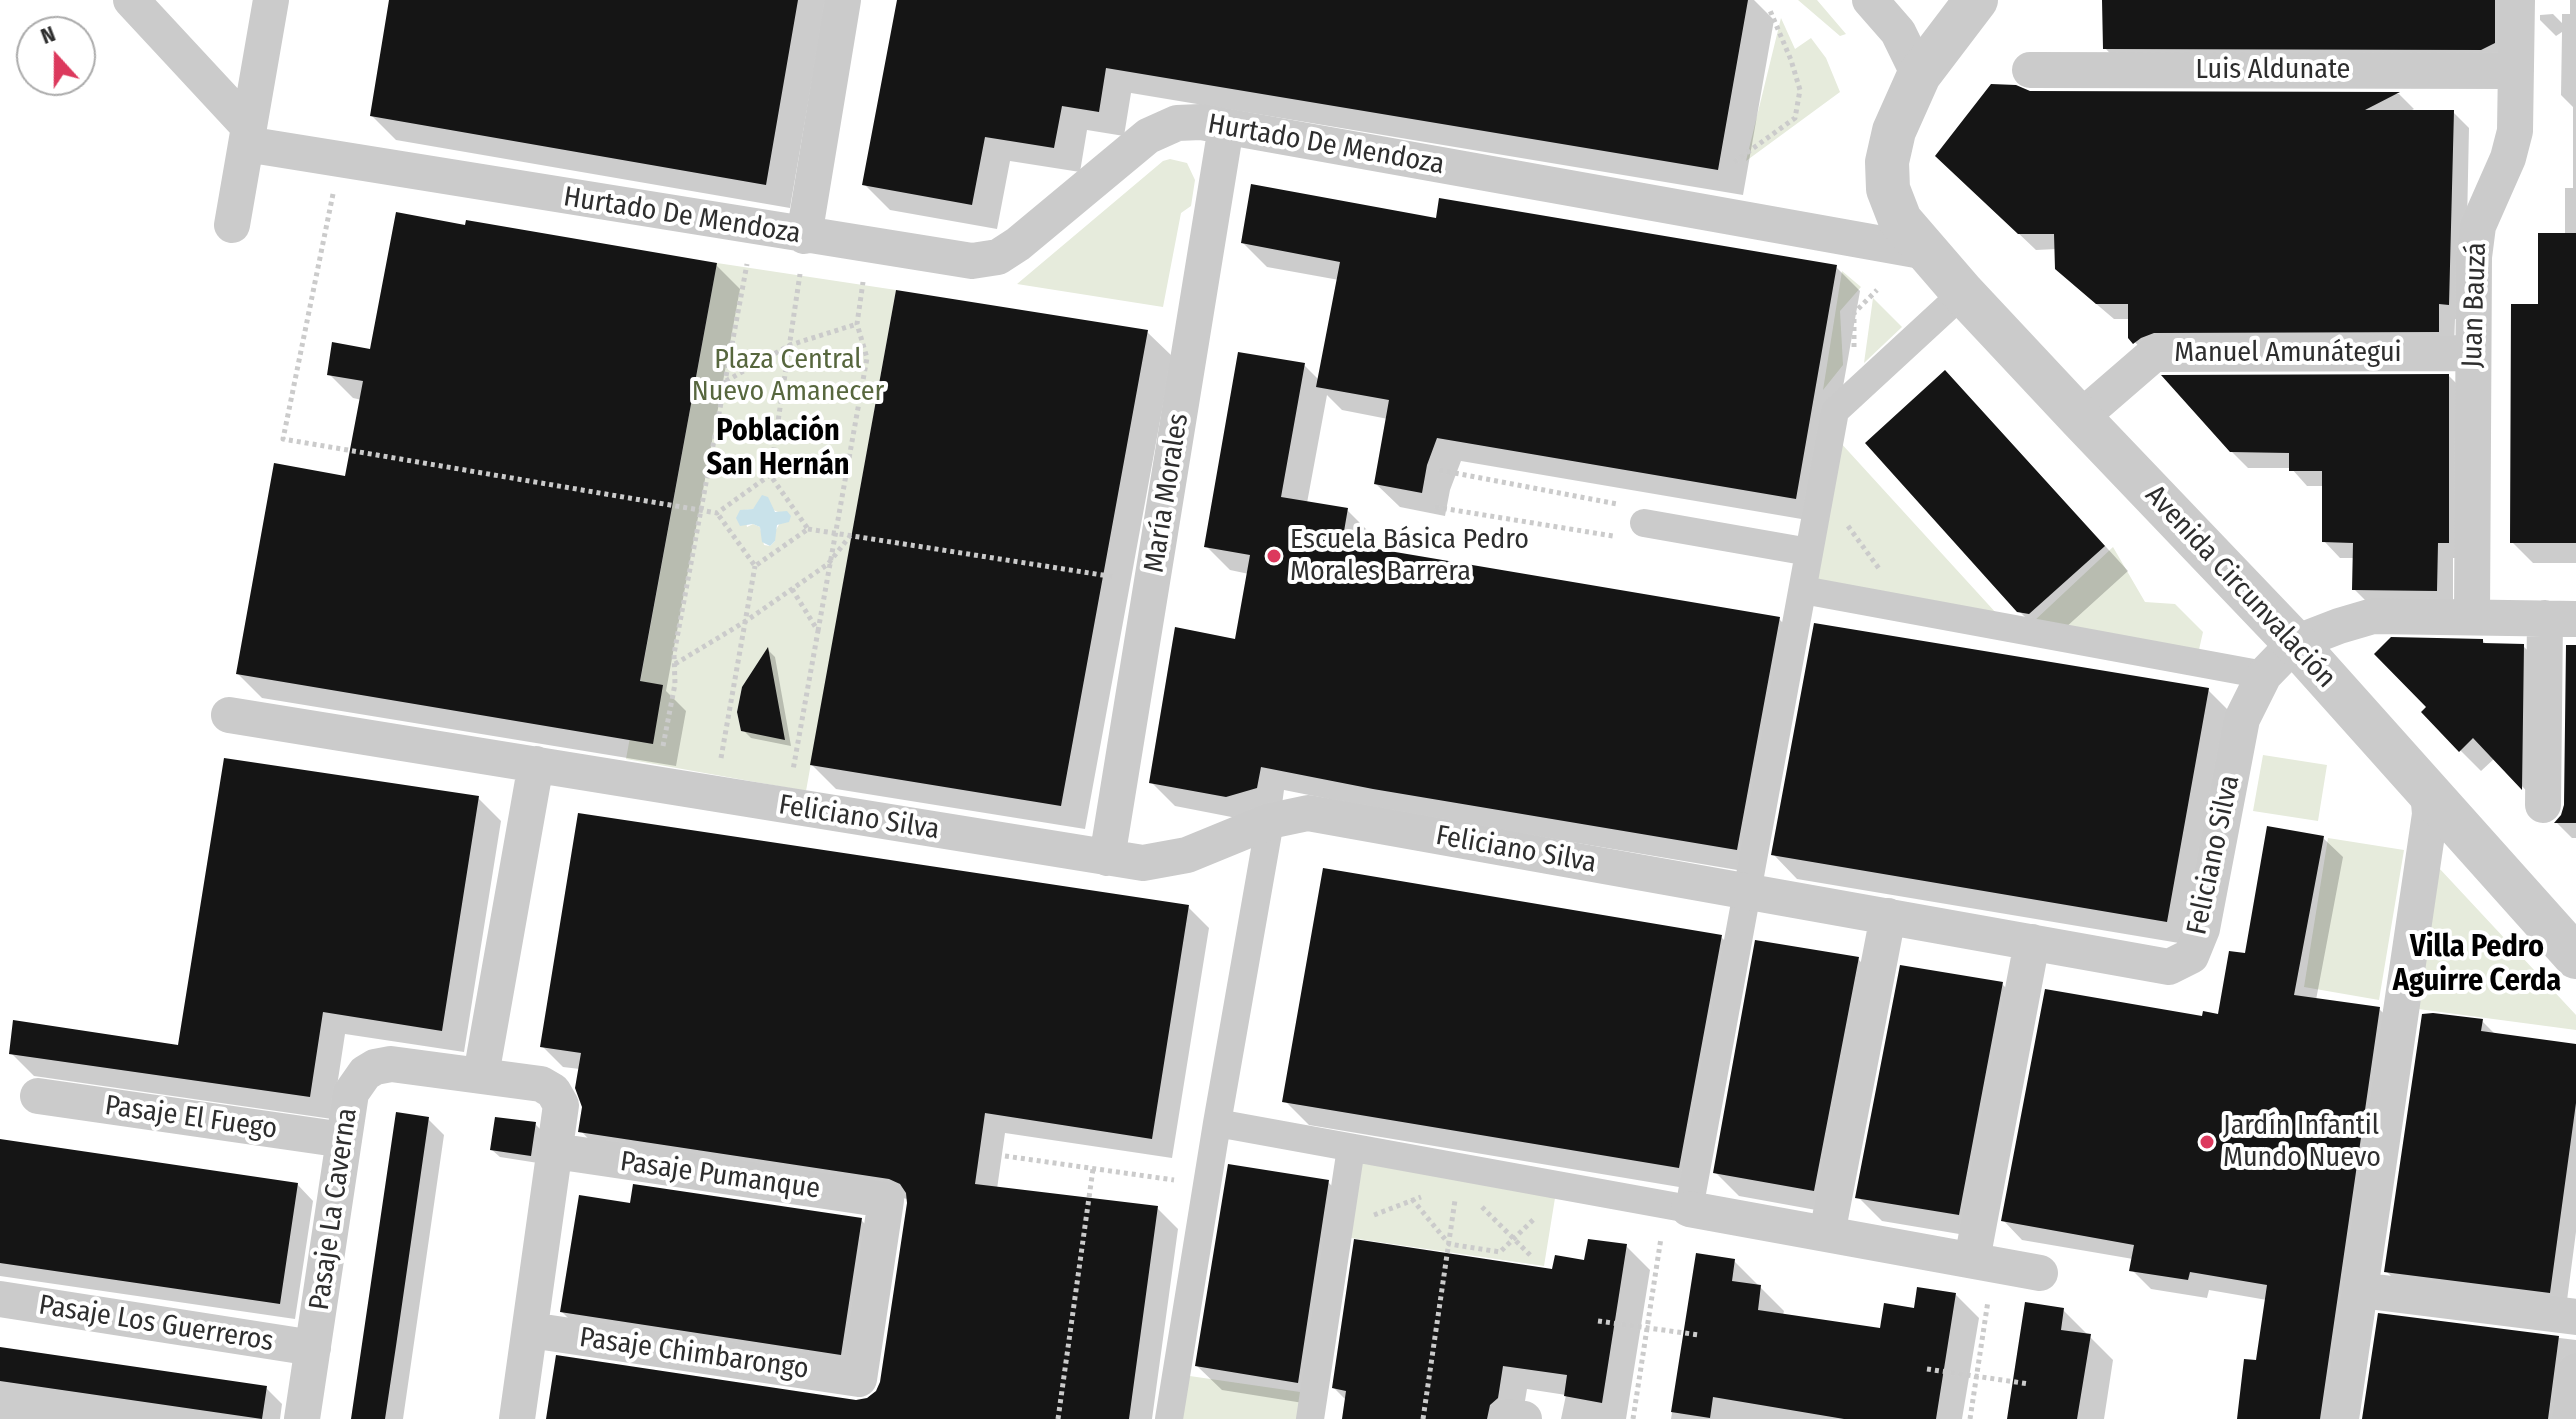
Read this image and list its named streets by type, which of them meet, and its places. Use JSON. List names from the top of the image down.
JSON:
{
  "streets": {
    "street": [
      "Luis Aldunate",
      "Hurtado De Mendoza",
      "Juan Bauzá",
      "Manuel Amunátegui",
      "María Morales",
      "Avenida Circunvalación",
      "Feliciano Silva",
      "Pasaje El Fuego",
      "Pasaje Pumanque",
      "Pasaje La Caverna",
      "Pasaje Los Guerreros",
      "Pasaje Chimbarongo"
    ]
  },
  "crossings": [
    ["Luis Aldunate", "Juan Bauzá"],
    ["Hurtado De Mendoza", "María Morales"],
    ["Hurtado De Mendoza", "Avenida Circunvalación"],
    ["Juan Bauzá", "Manuel Amunátegui"],
    ["Juan Bauzá", "Feliciano Silva"],
    ["Manuel Amunátegui", "Avenida Circunvalación"],
    ["María Morales", "Feliciano Silva"],
    ["Avenida Circunvalación", "Feliciano Silva"],
    ["Pasaje El Fuego", "Pasaje La Caverna"],
    ["Pasaje Pumanque", "Pasaje Chimbarongo"],
    ["Pasaje La Caverna", "Pasaje Los Guerreros"]
  ],
  "districts": ["Población San Hernán", "Villa Pedro Aguirre Cerda"],
  "parks": ["Plaza Central Nuevo Amanecer"],
  "places": ["Escuela Básica Pedro Morales Barrera", "Jardín Infantil Mundo Nuevo"],
  "north": "top"
}
